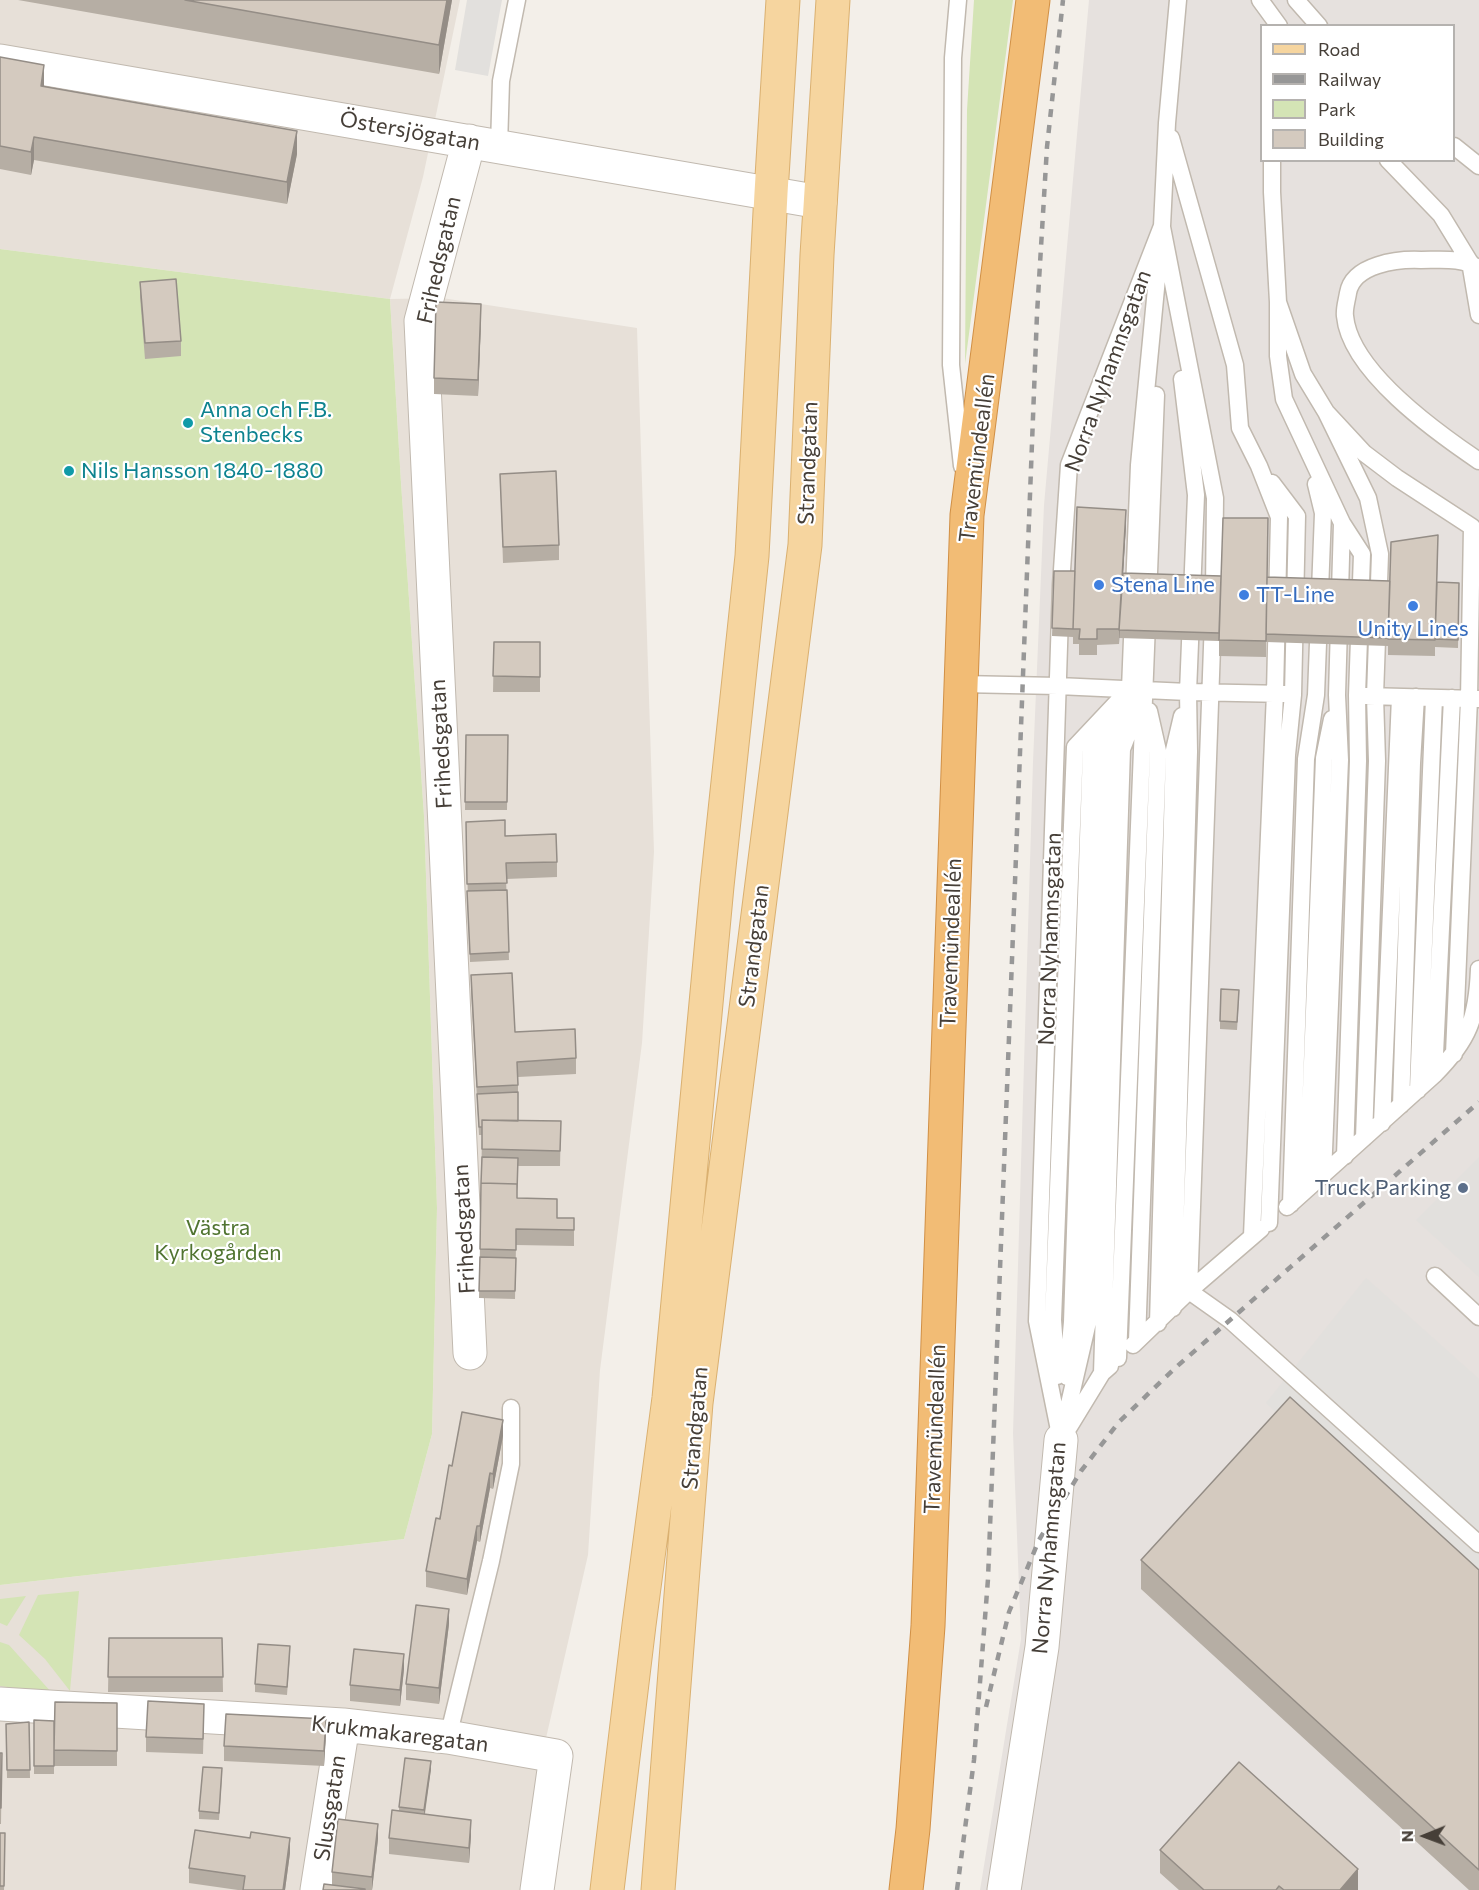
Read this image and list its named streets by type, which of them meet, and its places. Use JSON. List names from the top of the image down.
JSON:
{
  "streets": {
    "highway": ["Travemündeallén"],
    "main road": ["Strandgatan"],
    "street": [
      "Östersjögatan",
      "Frihedsgatan",
      "Norra Nyhamnsgatan",
      "Krukmakaregatan",
      "Slussgatan"
    ]
  },
  "crossings": [
    ["Östersjögatan", "Frihedsgatan"],
    ["Östersjögatan", "Strandgatan"],
    ["Krukmakaregatan", "Slussgatan"]
  ],
  "parks": ["Västra Kyrkogården"],
  "places": [
    "Anna och F.B. Stenbecks",
    "Nils Hansson 1840-1880",
    "Stena Line",
    "TT-Line",
    "Unity Lines",
    "Truck Parking"
  ],
  "legend": [
    "Road",
    "Railway",
    "Park",
    "Building"
  ],
  "north": "left"
}
